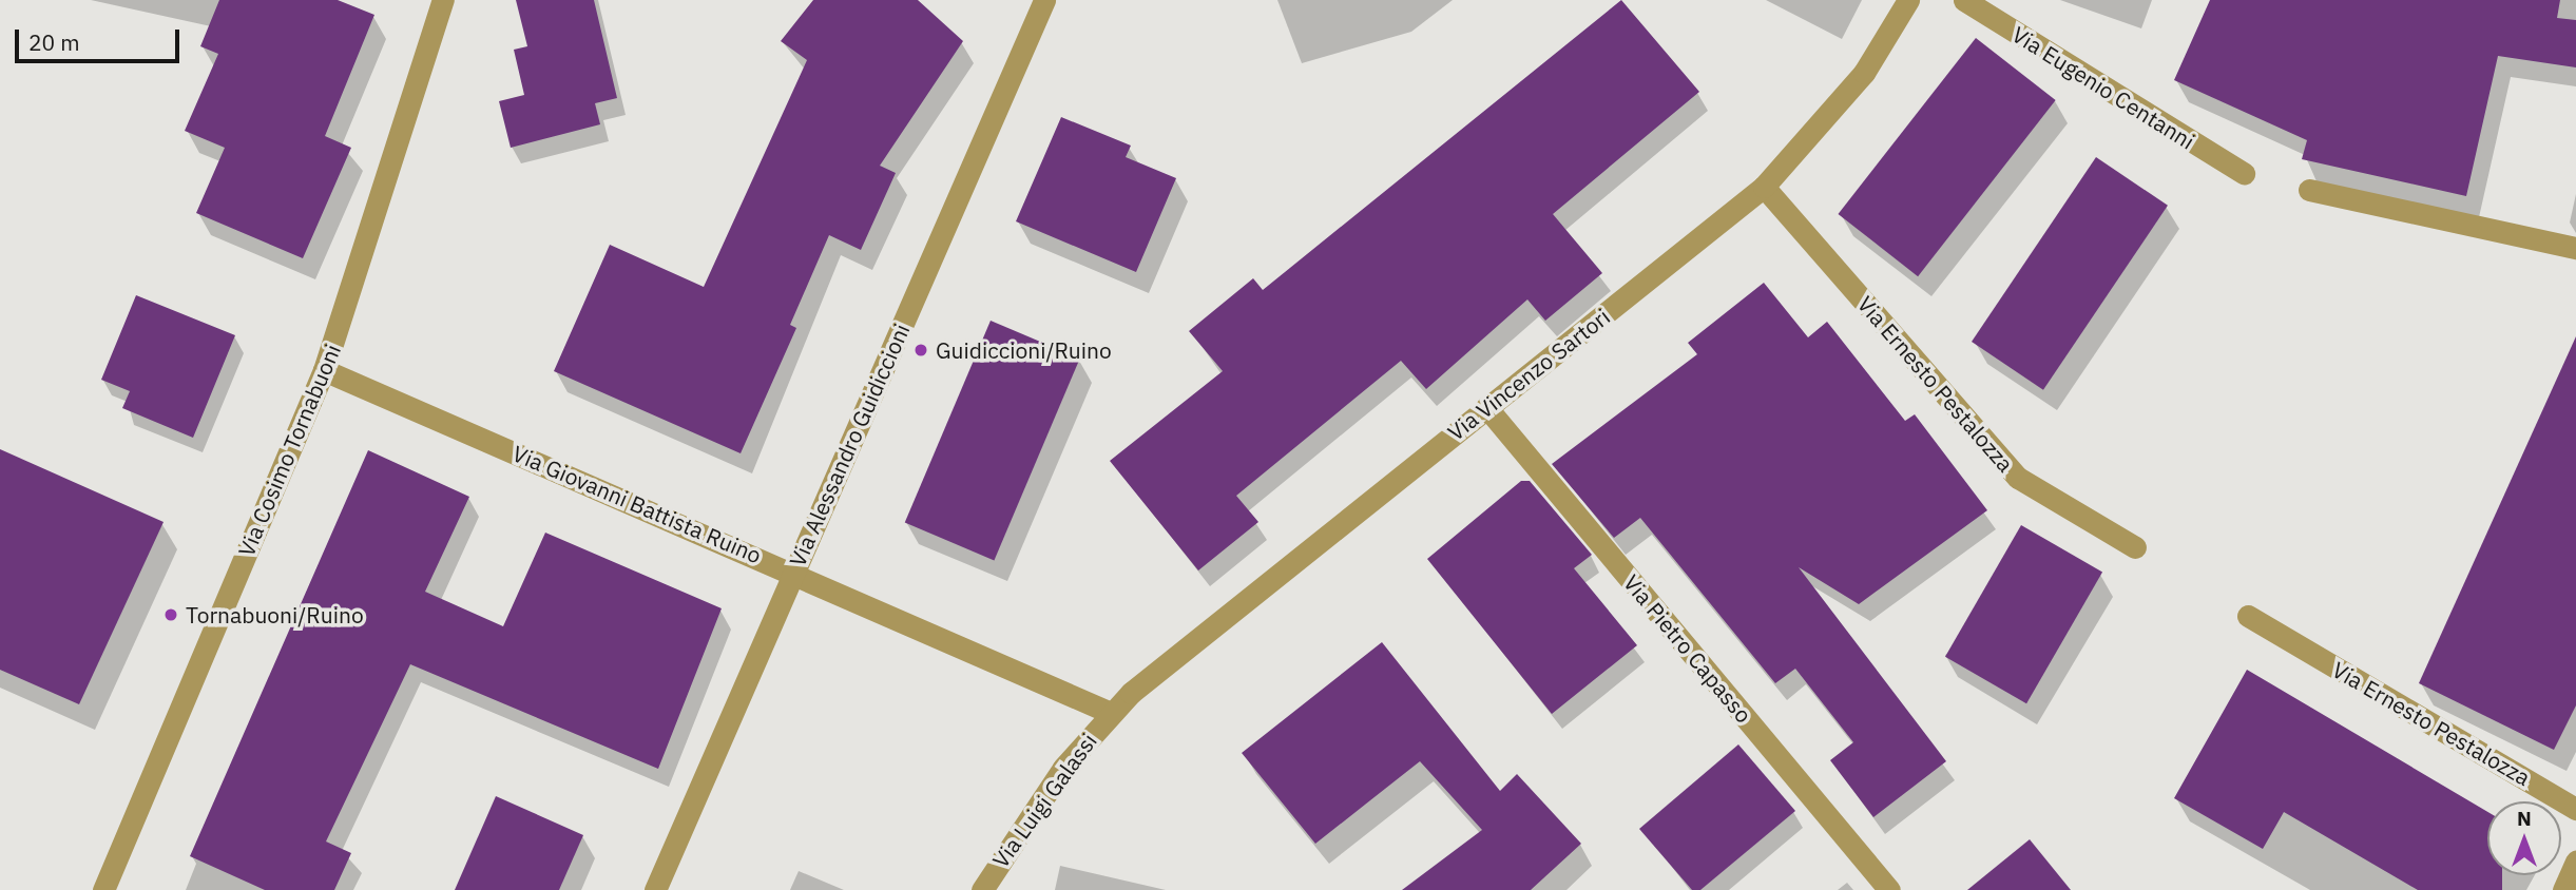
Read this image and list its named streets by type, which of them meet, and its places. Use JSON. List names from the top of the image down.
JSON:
{
  "streets": {
    "street": [
      "Via Eugenio Centanni",
      "Via Vincenzo Sartori",
      "Via Ernesto Pestalozza",
      "Via Alessandro Guidiccioni",
      "Via Cosimo Tornabuoni",
      "Via Giovanni Battista Ruino",
      "Via Pietro Capasso",
      "Via Luigi Galassi"
    ]
  },
  "crossings": [
    ["Via Vincenzo Sartori", "Via Ernesto Pestalozza"],
    ["Via Vincenzo Sartori", "Via Giovanni Battista Ruino"],
    ["Via Vincenzo Sartori", "Via Pietro Capasso"],
    ["Via Vincenzo Sartori", "Via Luigi Galassi"],
    ["Via Alessandro Guidiccioni", "Via Giovanni Battista Ruino"],
    ["Via Cosimo Tornabuoni", "Via Giovanni Battista Ruino"],
    ["Via Giovanni Battista Ruino", "Via Luigi Galassi"]
  ],
  "places": ["Guidiccioni/Ruino", "Tornabuoni/Ruino"],
  "scale_bar": "20 m",
  "north": "top"
}
